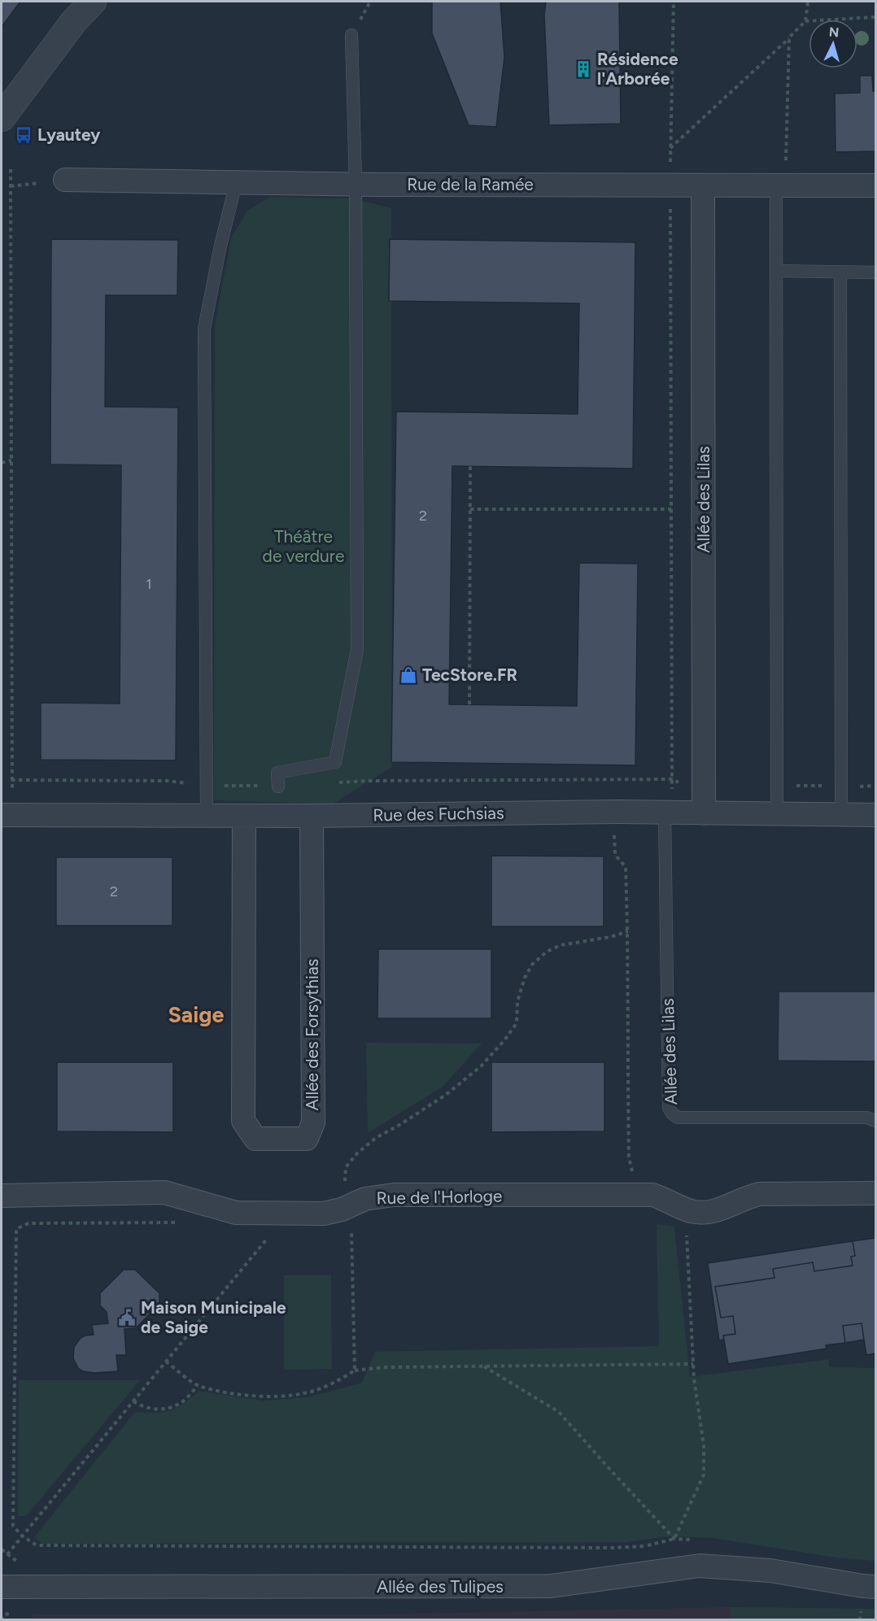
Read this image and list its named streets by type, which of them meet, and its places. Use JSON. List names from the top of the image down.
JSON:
{
  "streets": {
    "street": [
      "Rue de la Ramée",
      "Allée des Lilas",
      "Rue des Fuchsias",
      "Allée des Forsythias",
      "Rue de l'Horloge",
      "Allée des Tulipes"
    ]
  },
  "crossings": [
    ["Rue de la Ramée", "Allée des Lilas"],
    ["Allée des Lilas", "Rue des Fuchsias"],
    ["Rue des Fuchsias", "Allée des Forsythias"]
  ],
  "districts": ["Saige"],
  "parks": ["Théâtre de verdure"],
  "places": {
    "building": ["Résidence l'Arborée"],
    "bus stop": ["Lyautey"],
    "shop": ["TecStore.FR"],
    "public building": ["Maison Municipale de Saige"]
  },
  "house_numbers": ["2", "1", "2"],
  "north": "top"
}
